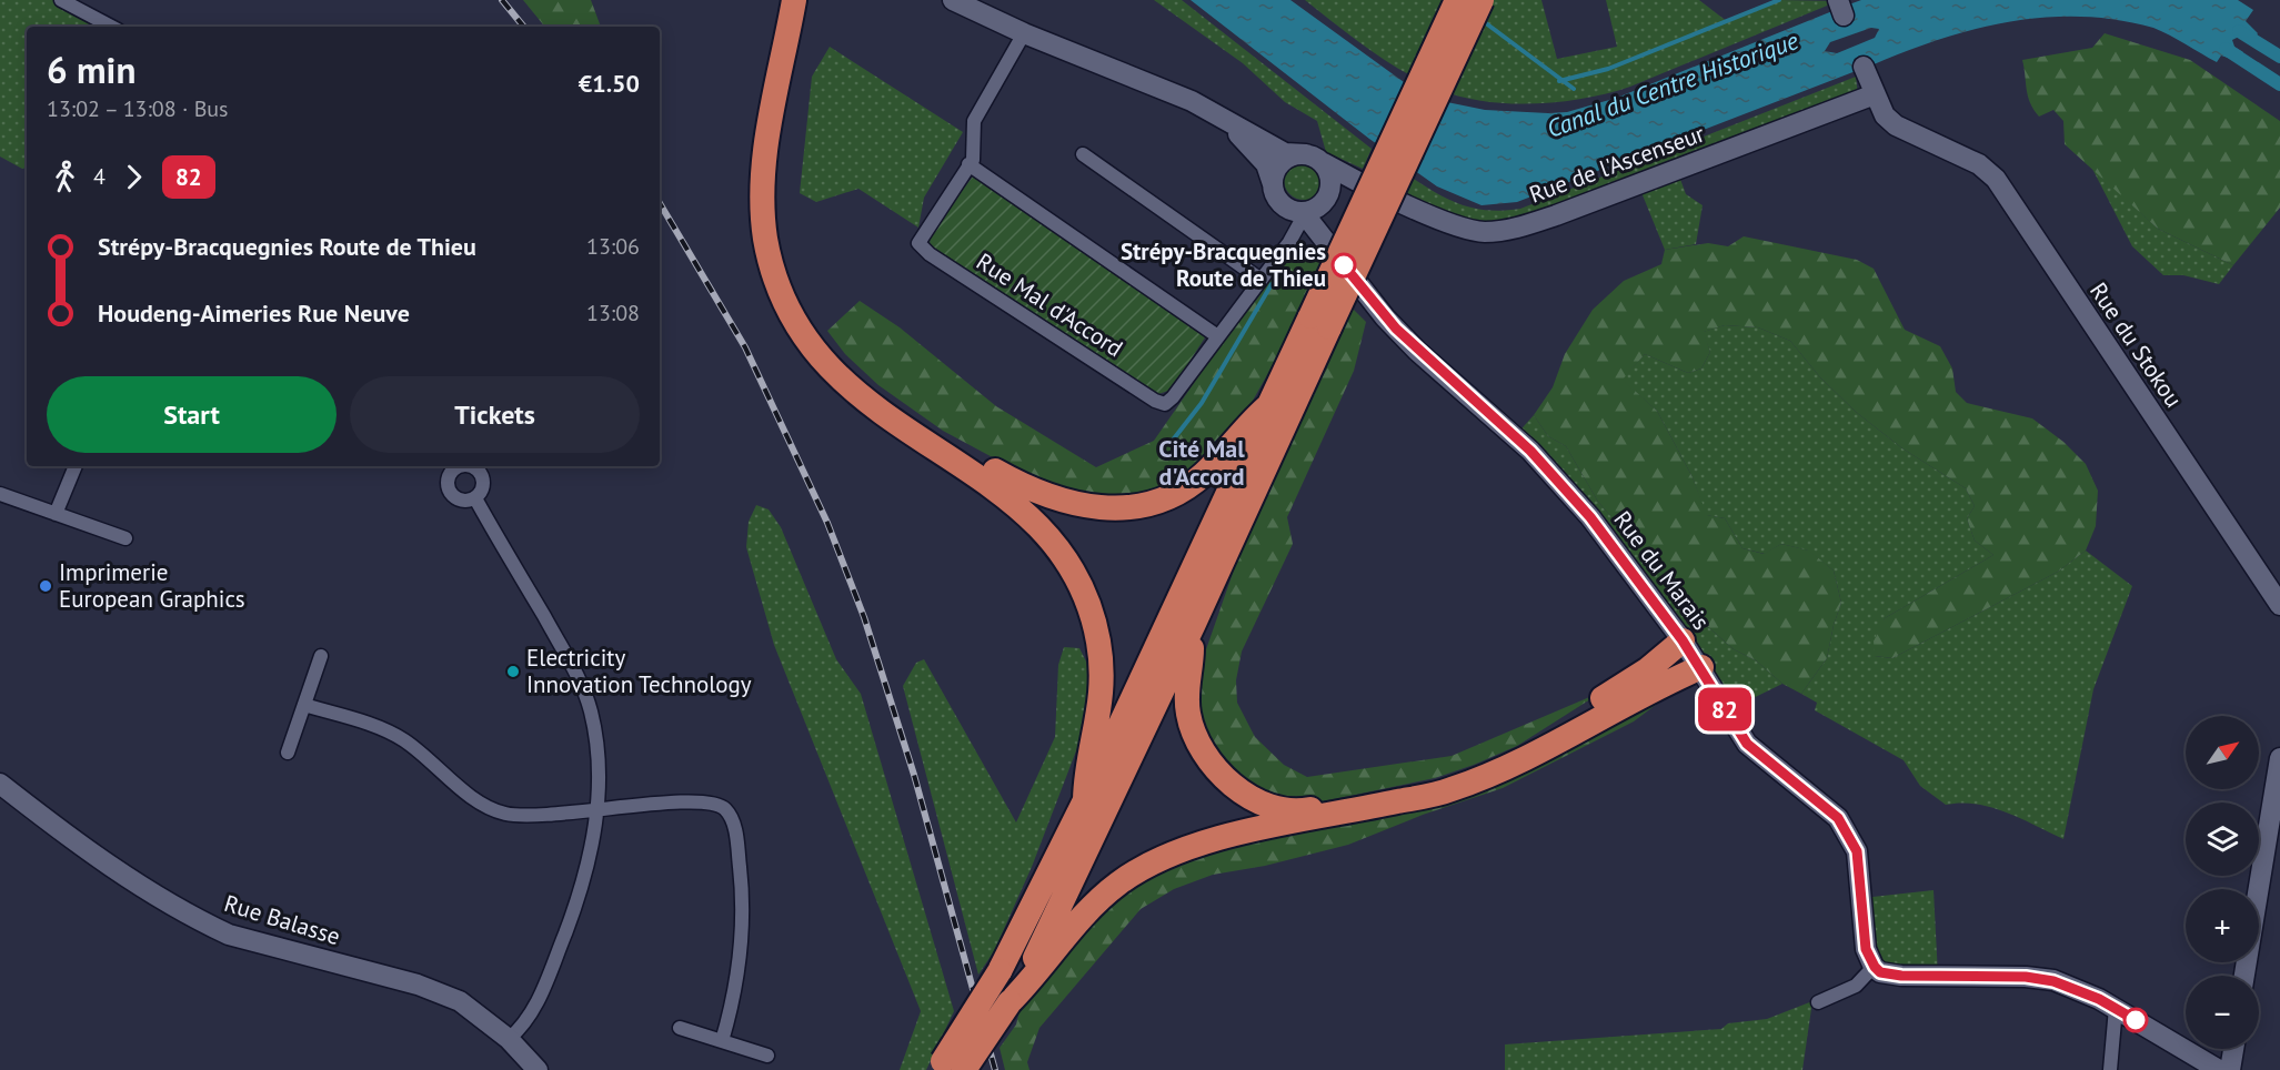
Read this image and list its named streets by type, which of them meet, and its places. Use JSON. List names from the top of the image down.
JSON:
{
  "streets": {
    "street": [
      "Rue de l'Ascenseur",
      "Rue Mal d'Accord",
      "Rue du Stokou",
      "Rue du Marais",
      "Rue Balasse"
    ]
  },
  "crossings": [
    ["Rue de l'Ascenseur", "Rue du Stokou"],
    ["Rue de l'Ascenseur", "Rue du Marais"]
  ],
  "districts": ["Cité Mal d'Accord"],
  "water": ["Canal du Centre Historique"],
  "places": ["Strépy-Bracquegnies Route de Thieu", "Imprimerie European Graphics", "Electricity Innovation Technology"],
  "lines": ["bus line 82"],
  "north": "top right",
  "page": {
    "on_map": "82",
    "heading": ["6 min", "13:02 – 13:08 · Bus", "€1.50"],
    "legs": ["4", "82"],
    "list": [
      {
        "name": "Strépy-Bracquegnies Route de Thieu",
        "value": "13:06"
      },
      {
        "name": "Houdeng-Aimeries Rue Neuve",
        "value": "13:08"
      }
    ],
    "buttons": ["Start", "Tickets"],
    "map_buttons": ["+", "−"]
  }
}
